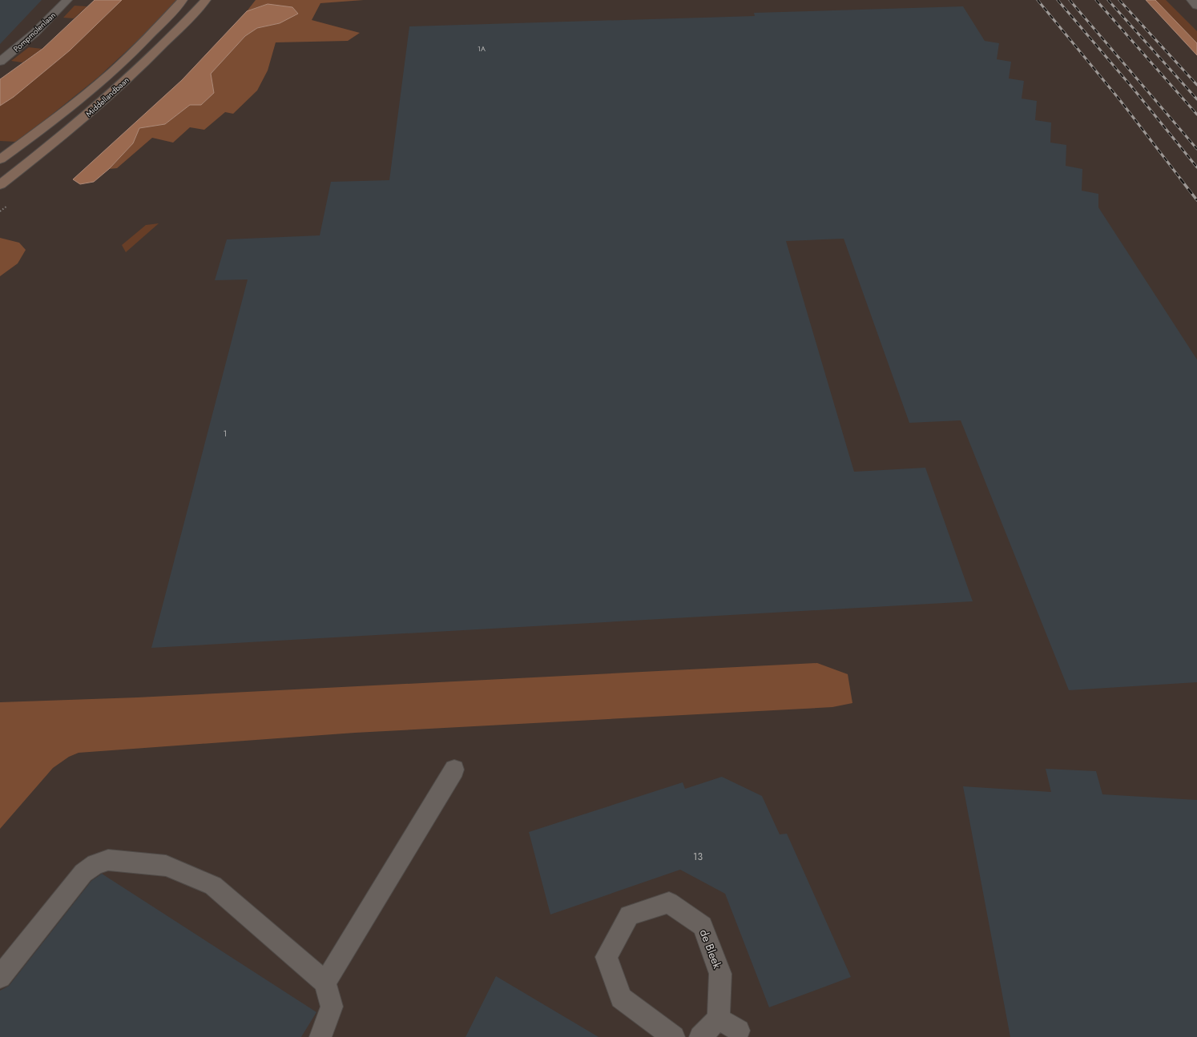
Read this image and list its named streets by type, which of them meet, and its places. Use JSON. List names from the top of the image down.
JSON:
{
  "streets": {
    "main road": ["Middellandbaan"],
    "street": ["Pompmolenlaan"],
    "lane": ["de Bleek"]
  },
  "house_numbers": ["1A", "1", "13"]
}
